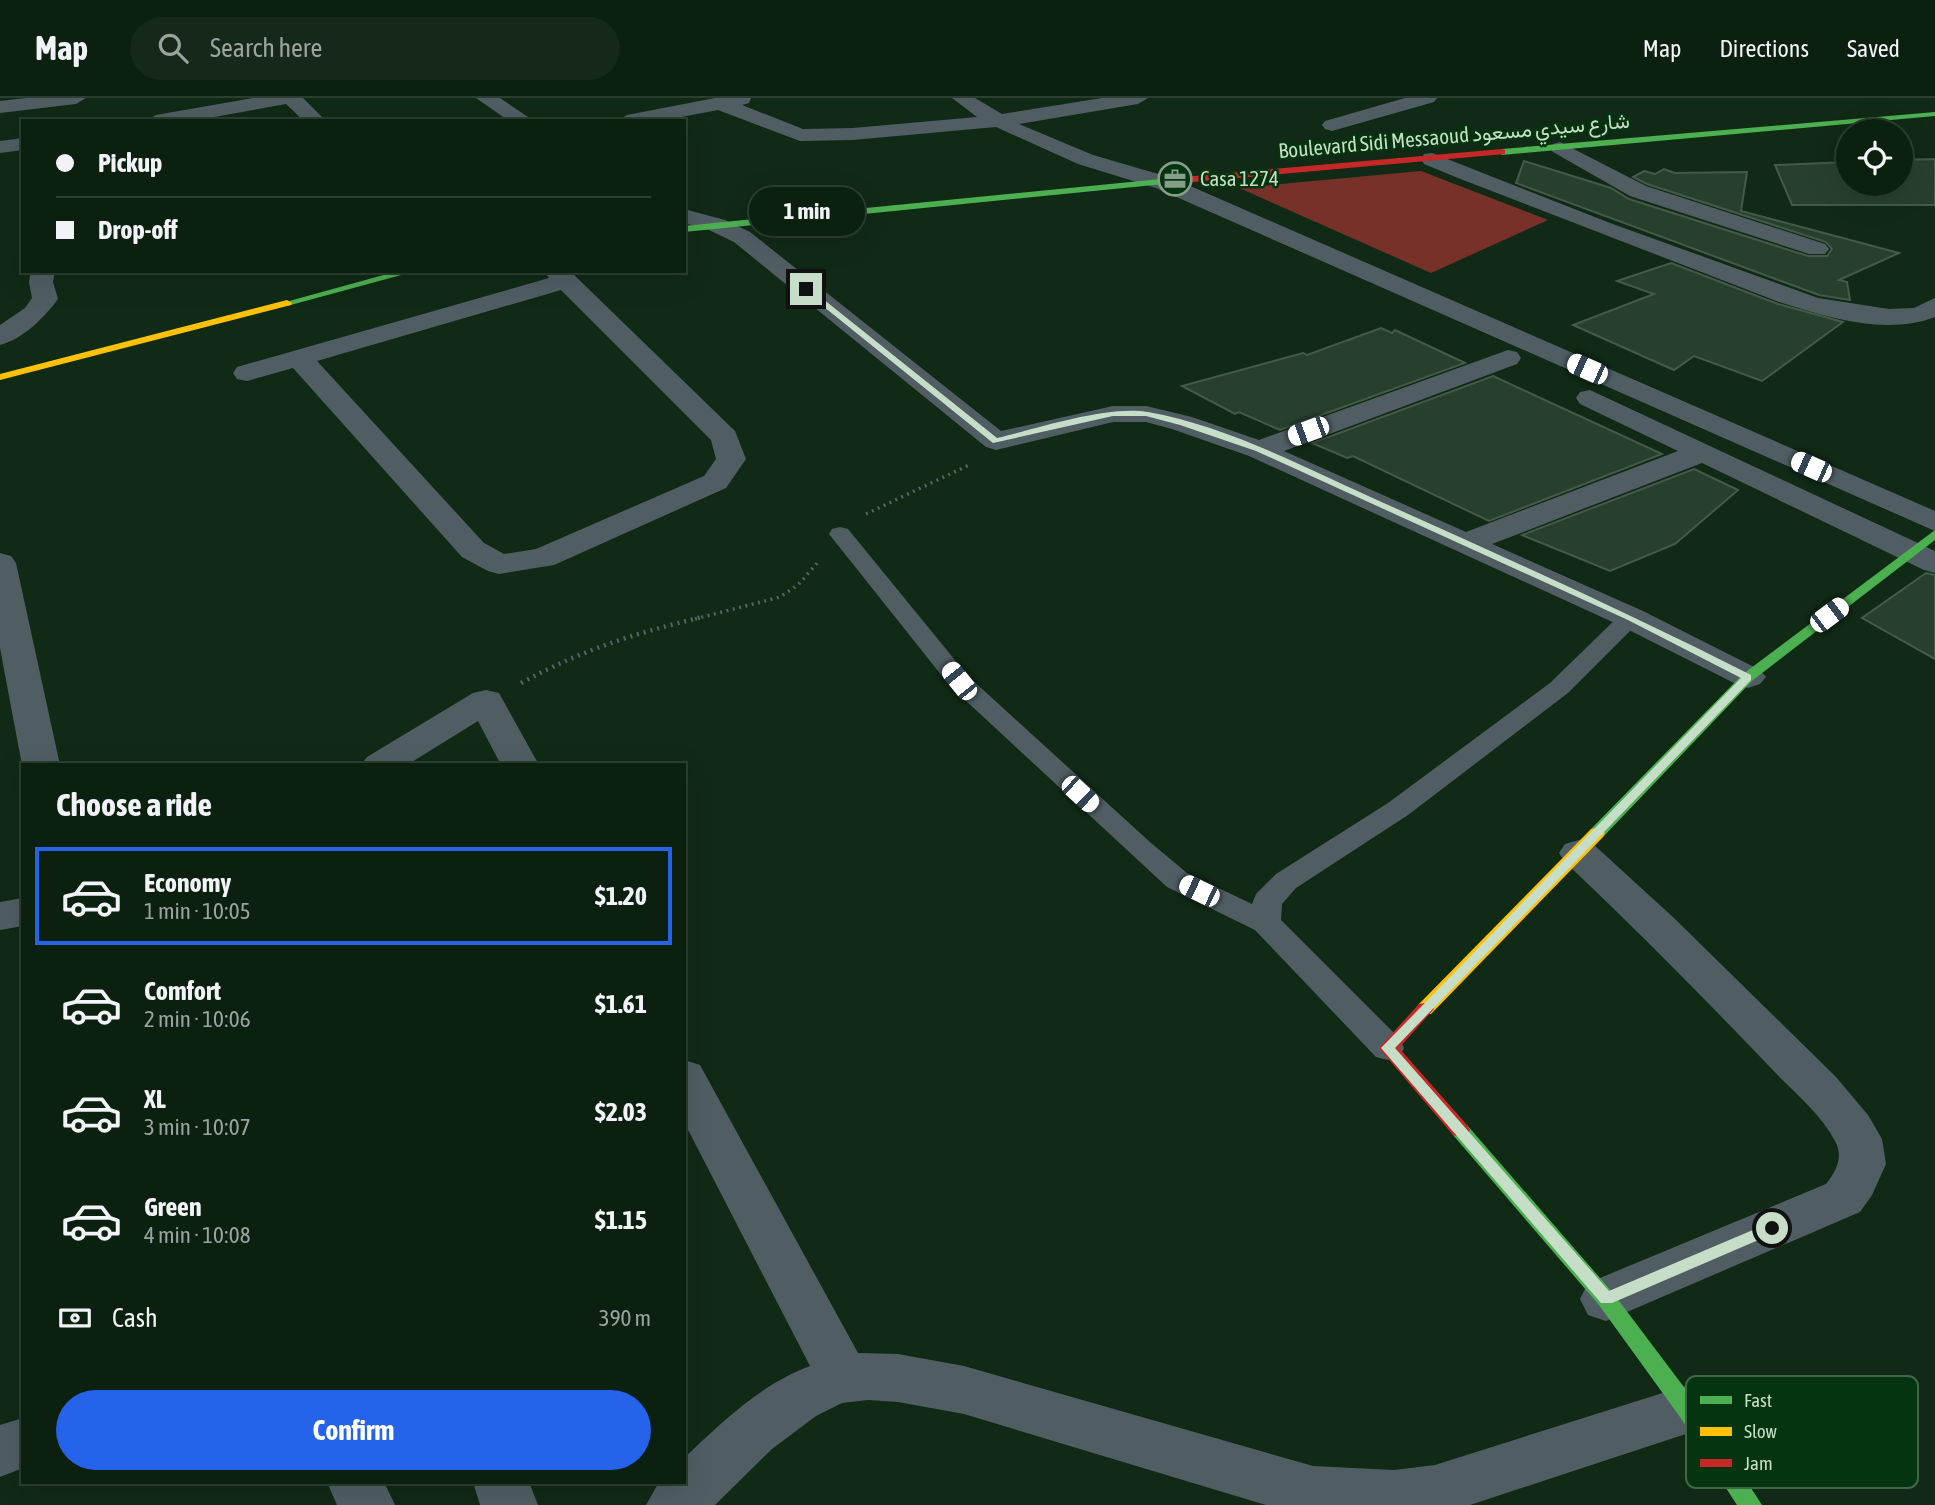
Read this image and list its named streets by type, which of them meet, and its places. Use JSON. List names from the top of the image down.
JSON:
{
  "streets": {
    "street": ["Boulevard Sidi Messaoud شارع سيدي مسعود"]
  },
  "places": {
    "office": ["Casa 1274"]
  },
  "legend": ["Fast", "Slow", "Jam"],
  "page": {
    "header": "Map",
    "search": "Search here",
    "nav": ["Map", "Directions", "Saved"],
    "banner": ["Pickup", "Drop-off"],
    "bubble": "1 min",
    "heading": "Choose a ride",
    "list": [
      {
        "name": "Economy",
        "note": "1 min · 10:05",
        "value": "$1.20"
      },
      {
        "name": "Comfort",
        "note": "2 min · 10:06",
        "value": "$1.61"
      },
      {
        "name": "XL",
        "note": "3 min · 10:07",
        "value": "$2.03"
      },
      {
        "name": "Green",
        "note": "4 min · 10:08",
        "value": "$1.15"
      }
    ],
    "pay": ["Cash", "390 m"],
    "buttons": "Confirm"
  }
}
